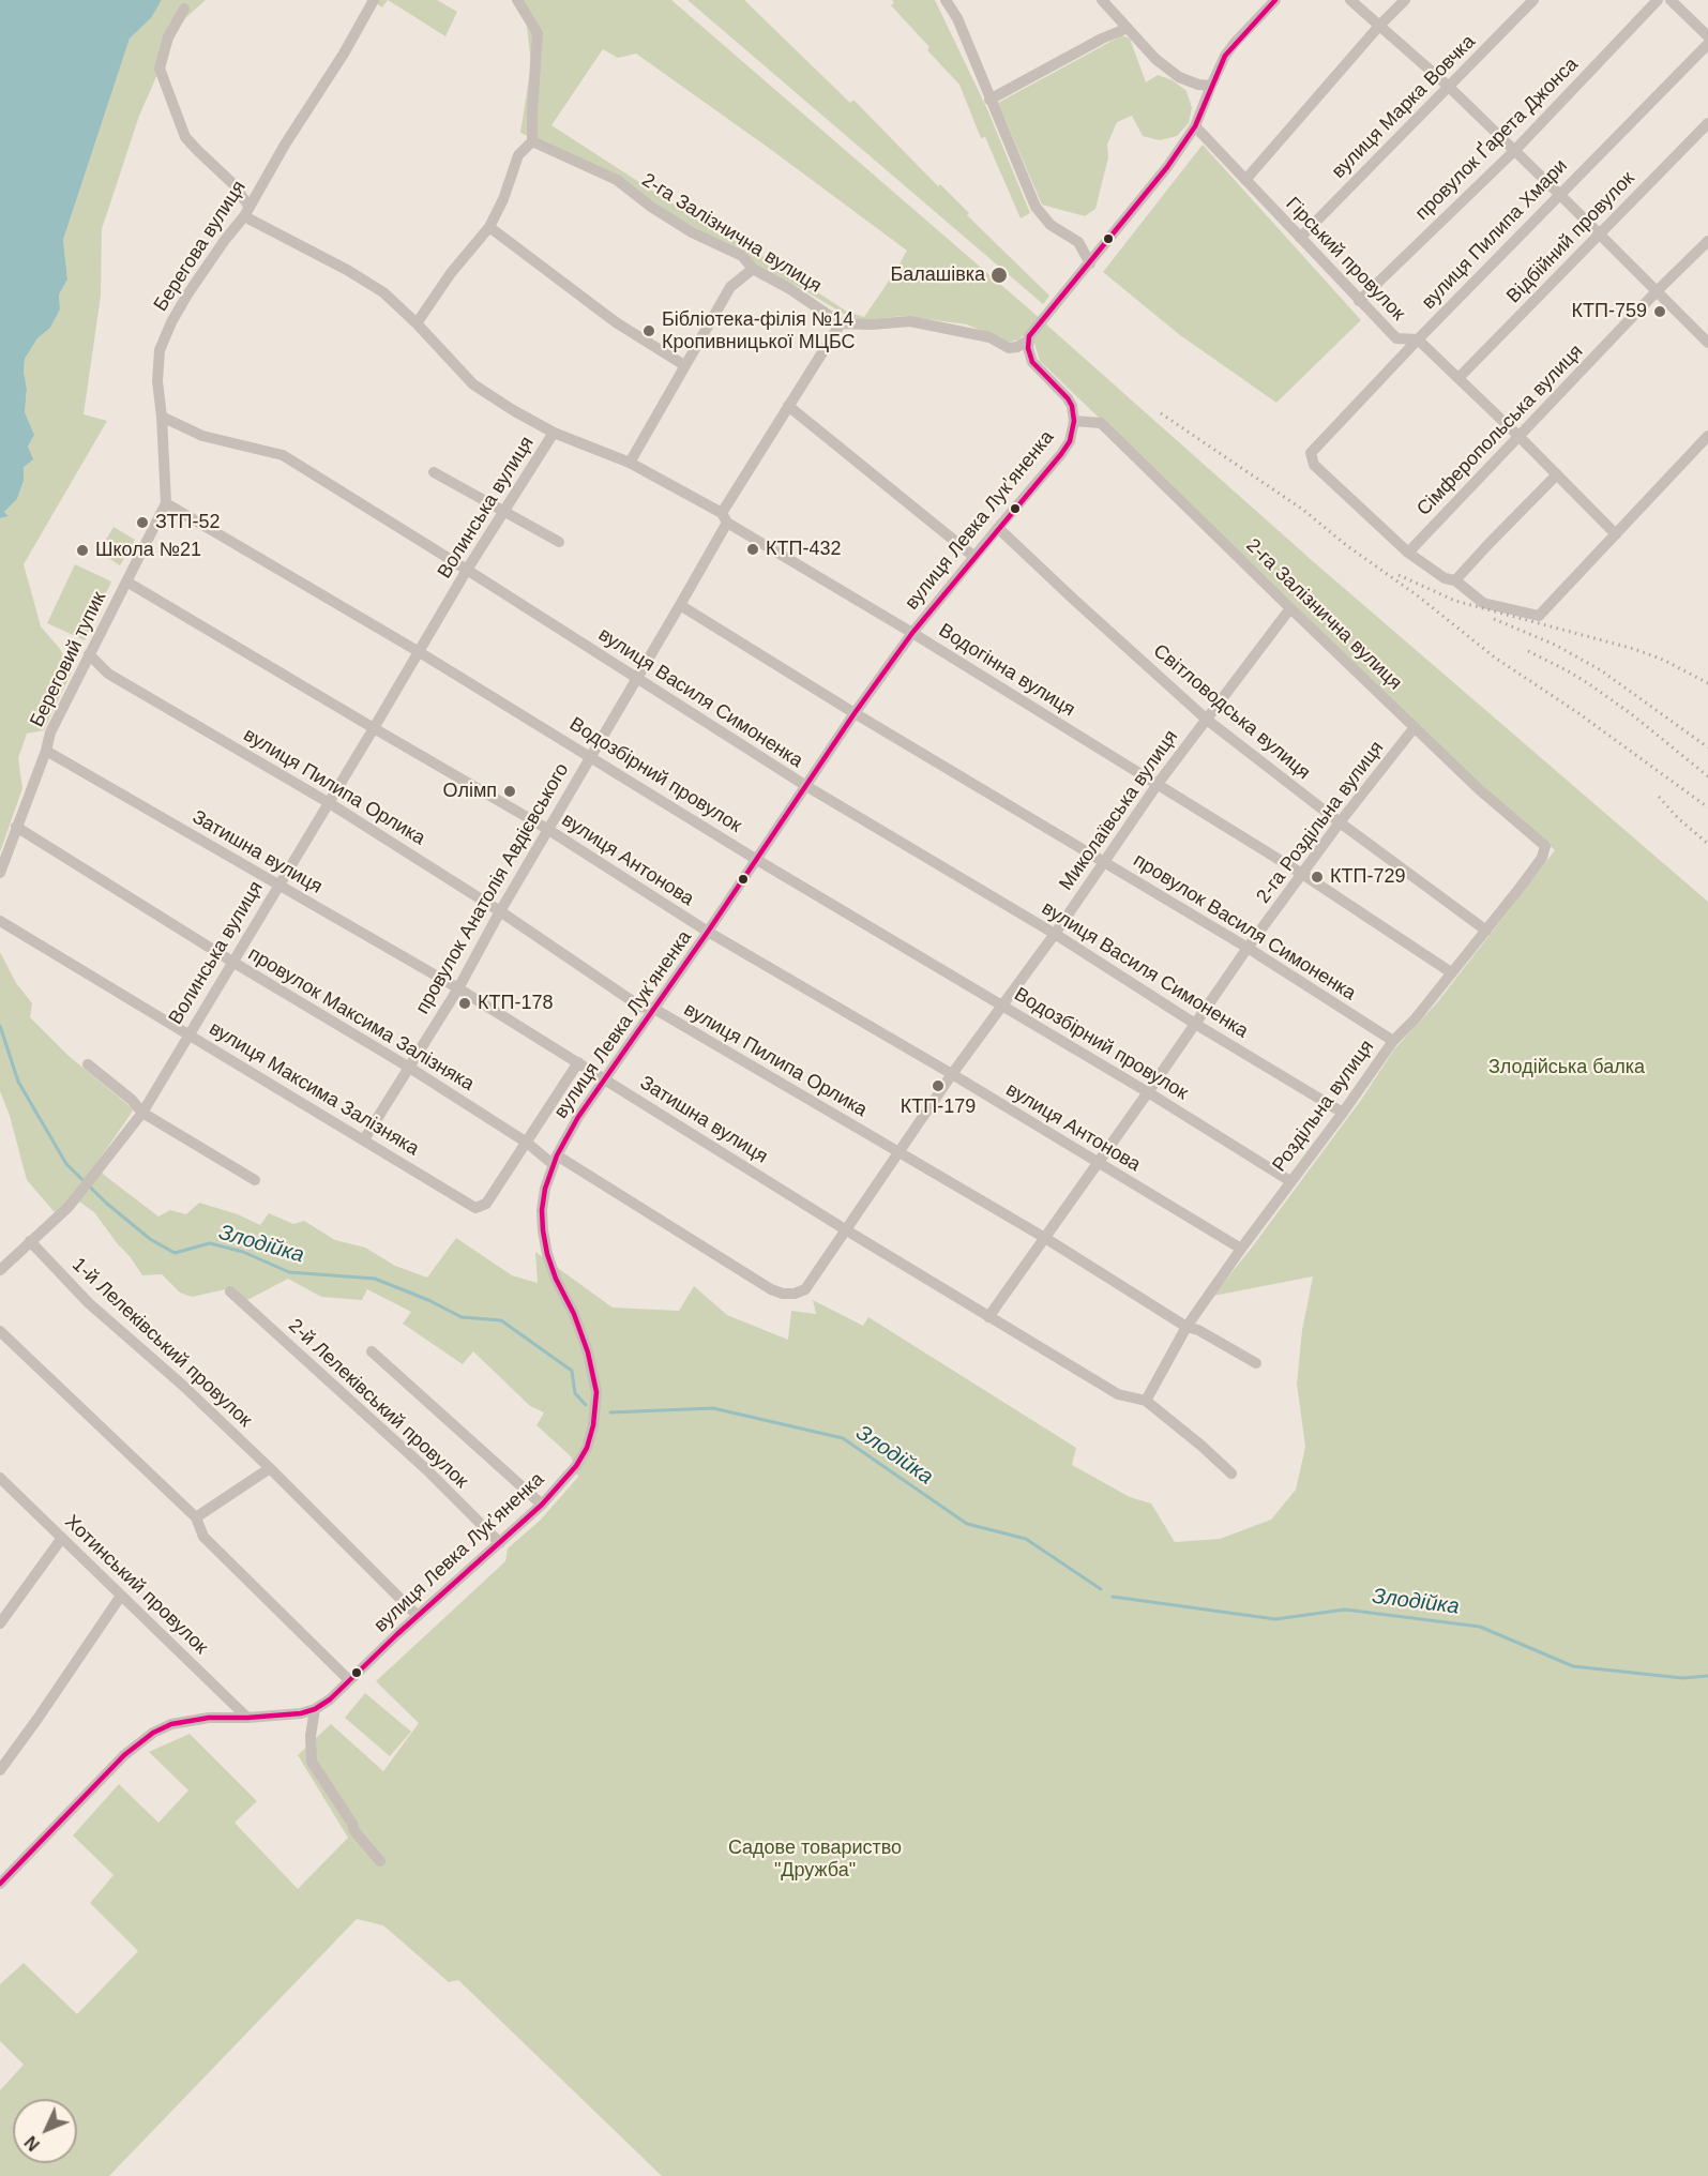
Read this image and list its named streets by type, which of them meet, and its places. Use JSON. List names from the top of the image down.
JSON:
{
  "streets": {
    "street": [
      "вулиця Марка Вовчка",
      "провулок Ґарета Джонса",
      "2-га Залізнична вулиця",
      "вулиця Пилипа Хмари",
      "Відбійний провулок",
      "Берегова вулиця",
      "Гірський провулок",
      "Сімферопольська вулиця",
      "Волинська вулиця",
      "вулиця Левка Лукʼяненка",
      "Береговий тупик",
      "Водогінна вулиця",
      "вулиця Василя Симоненка",
      "Світловодська вулиця",
      "Водозбірний провулок",
      "вулиця Пилипа Орлика",
      "Миколаївська вулиця",
      "2-га Роздільна вулиця",
      "Затишна вулиця",
      "вулиця Антонова",
      "провулок Анатолія Авдієвського",
      "провулок Василя Симоненка",
      "провулок Максима Залізняка",
      "вулиця Максима Залізняка",
      "Роздільна вулиця",
      "1-й Лелеківський провулок",
      "2-й Лелеківський провулок",
      "Хотинський провулок"
    ]
  },
  "crossings": [
    ["вулиця Марка Вовчка", "Гірський провулок"],
    ["провулок Ґарета Джонса", "Гірський провулок"],
    ["2-га Залізнична вулиця", "вулиця Левка Лукʼяненка"],
    ["2-га Залізнична вулиця", "Миколаївська вулиця"],
    ["2-га Залізнична вулиця", "2-га Роздільна вулиця"],
    ["2-га Залізнична вулиця", "провулок Анатолія Авдієвського"],
    ["2-га Залізнична вулиця", "Роздільна вулиця"],
    ["вулиця Пилипа Хмари", "Гірський провулок"],
    ["вулиця Пилипа Хмари", "Сімферопольська вулиця"],
    ["Відбійний провулок", "Гірський провулок"],
    ["Берегова вулиця", "Береговий тупик"],
    ["Берегова вулиця", "Водогінна вулиця"],
    ["Берегова вулиця", "вулиця Василя Симоненка"],
    ["Берегова вулиця", "Водозбірний провулок"],
    ["Гірський провулок", "Сімферопольська вулиця"],
    ["Волинська вулиця", "Водогінна вулиця"],
    ["Волинська вулиця", "вулиця Василя Симоненка"],
    ["Волинська вулиця", "Водозбірний провулок"],
    ["Волинська вулиця", "вулиця Пилипа Орлика"],
    ["Волинська вулиця", "Затишна вулиця"],
    ["Волинська вулиця", "вулиця Антонова"],
    ["Волинська вулиця", "провулок Максима Залізняка"],
    ["Волинська вулиця", "вулиця Максима Залізняка"],
    ["Волинська вулиця", "1-й Лелеківський провулок"],
    ["вулиця Левка Лукʼяненка", "Водогінна вулиця"],
    ["вулиця Левка Лукʼяненка", "вулиця Василя Симоненка"],
    ["вулиця Левка Лукʼяненка", "Світловодська вулиця"],
    ["вулиця Левка Лукʼяненка", "Водозбірний провулок"],
    ["вулиця Левка Лукʼяненка", "вулиця Пилипа Орлика"],
    ["вулиця Левка Лукʼяненка", "Затишна вулиця"],
    ["вулиця Левка Лукʼяненка", "вулиця Антонова"],
    ["вулиця Левка Лукʼяненка", "провулок Василя Симоненка"],
    ["вулиця Левка Лукʼяненка", "провулок Максима Залізняка"],
    ["вулиця Левка Лукʼяненка", "1-й Лелеківський провулок"],
    ["вулиця Левка Лукʼяненка", "2-й Лелеківський провулок"],
    ["вулиця Левка Лукʼяненка", "Хотинський провулок"],
    ["Береговий тупик", "Водозбірний провулок"],
    ["Береговий тупик", "вулиця Пилипа Орлика"],
    ["Береговий тупик", "Затишна вулиця"],
    ["Береговий тупик", "вулиця Антонова"],
    ["Береговий тупик", "провулок Максима Залізняка"],
    ["Водогінна вулиця", "Миколаївська вулиця"],
    ["Водогінна вулиця", "2-га Роздільна вулиця"],
    ["Водогінна вулиця", "провулок Анатолія Авдієвського"],
    ["Водогінна вулиця", "Роздільна вулиця"],
    ["вулиця Василя Симоненка", "Миколаївська вулиця"],
    ["вулиця Василя Симоненка", "2-га Роздільна вулиця"],
    ["вулиця Василя Симоненка", "провулок Анатолія Авдієвського"],
    ["вулиця Василя Симоненка", "Роздільна вулиця"],
    ["Світловодська вулиця", "Миколаївська вулиця"],
    ["Світловодська вулиця", "2-га Роздільна вулиця"],
    ["Світловодська вулиця", "Роздільна вулиця"],
    ["Водозбірний провулок", "Миколаївська вулиця"],
    ["Водозбірний провулок", "2-га Роздільна вулиця"],
    ["Водозбірний провулок", "провулок Анатолія Авдієвського"],
    ["Водозбірний провулок", "Роздільна вулиця"],
    ["вулиця Пилипа Орлика", "Миколаївська вулиця"],
    ["вулиця Пилипа Орлика", "2-га Роздільна вулиця"],
    ["вулиця Пилипа Орлика", "провулок Анатолія Авдієвського"],
    ["вулиця Пилипа Орлика", "Роздільна вулиця"],
    ["Миколаївська вулиця", "Затишна вулиця"],
    ["Миколаївська вулиця", "вулиця Антонова"],
    ["Миколаївська вулиця", "провулок Василя Симоненка"],
    ["Миколаївська вулиця", "провулок Максима Залізняка"],
    ["2-га Роздільна вулиця", "Затишна вулиця"],
    ["2-га Роздільна вулиця", "вулиця Антонова"],
    ["2-га Роздільна вулиця", "провулок Василя Симоненка"],
    ["Затишна вулиця", "провулок Анатолія Авдієвського"],
    ["Затишна вулиця", "Роздільна вулиця"],
    ["вулиця Антонова", "провулок Анатолія Авдієвського"],
    ["вулиця Антонова", "Роздільна вулиця"],
    ["провулок Анатолія Авдієвського", "провулок Василя Симоненка"],
    ["провулок Анатолія Авдієвського", "провулок Максима Залізняка"],
    ["провулок Анатолія Авдієвського", "вулиця Максима Залізняка"],
    ["провулок Василя Симоненка", "Роздільна вулиця"],
    ["провулок Максима Залізняка", "вулиця Максима Залізняка"]
  ],
  "water": ["Злодійка"],
  "parks": ["Злодійська балка", "Садове товариство \"Дружба\""],
  "places": [
    "Балашівка",
    "КТП-759",
    "Бібліотека-філія №14 Кропивницької МЦБС",
    "ЗТП-52",
    "КТП-432",
    "Школа №21",
    "Олімп",
    "КТП-729",
    "КТП-178",
    "КТП-179"
  ],
  "north": "bottom left"
}
